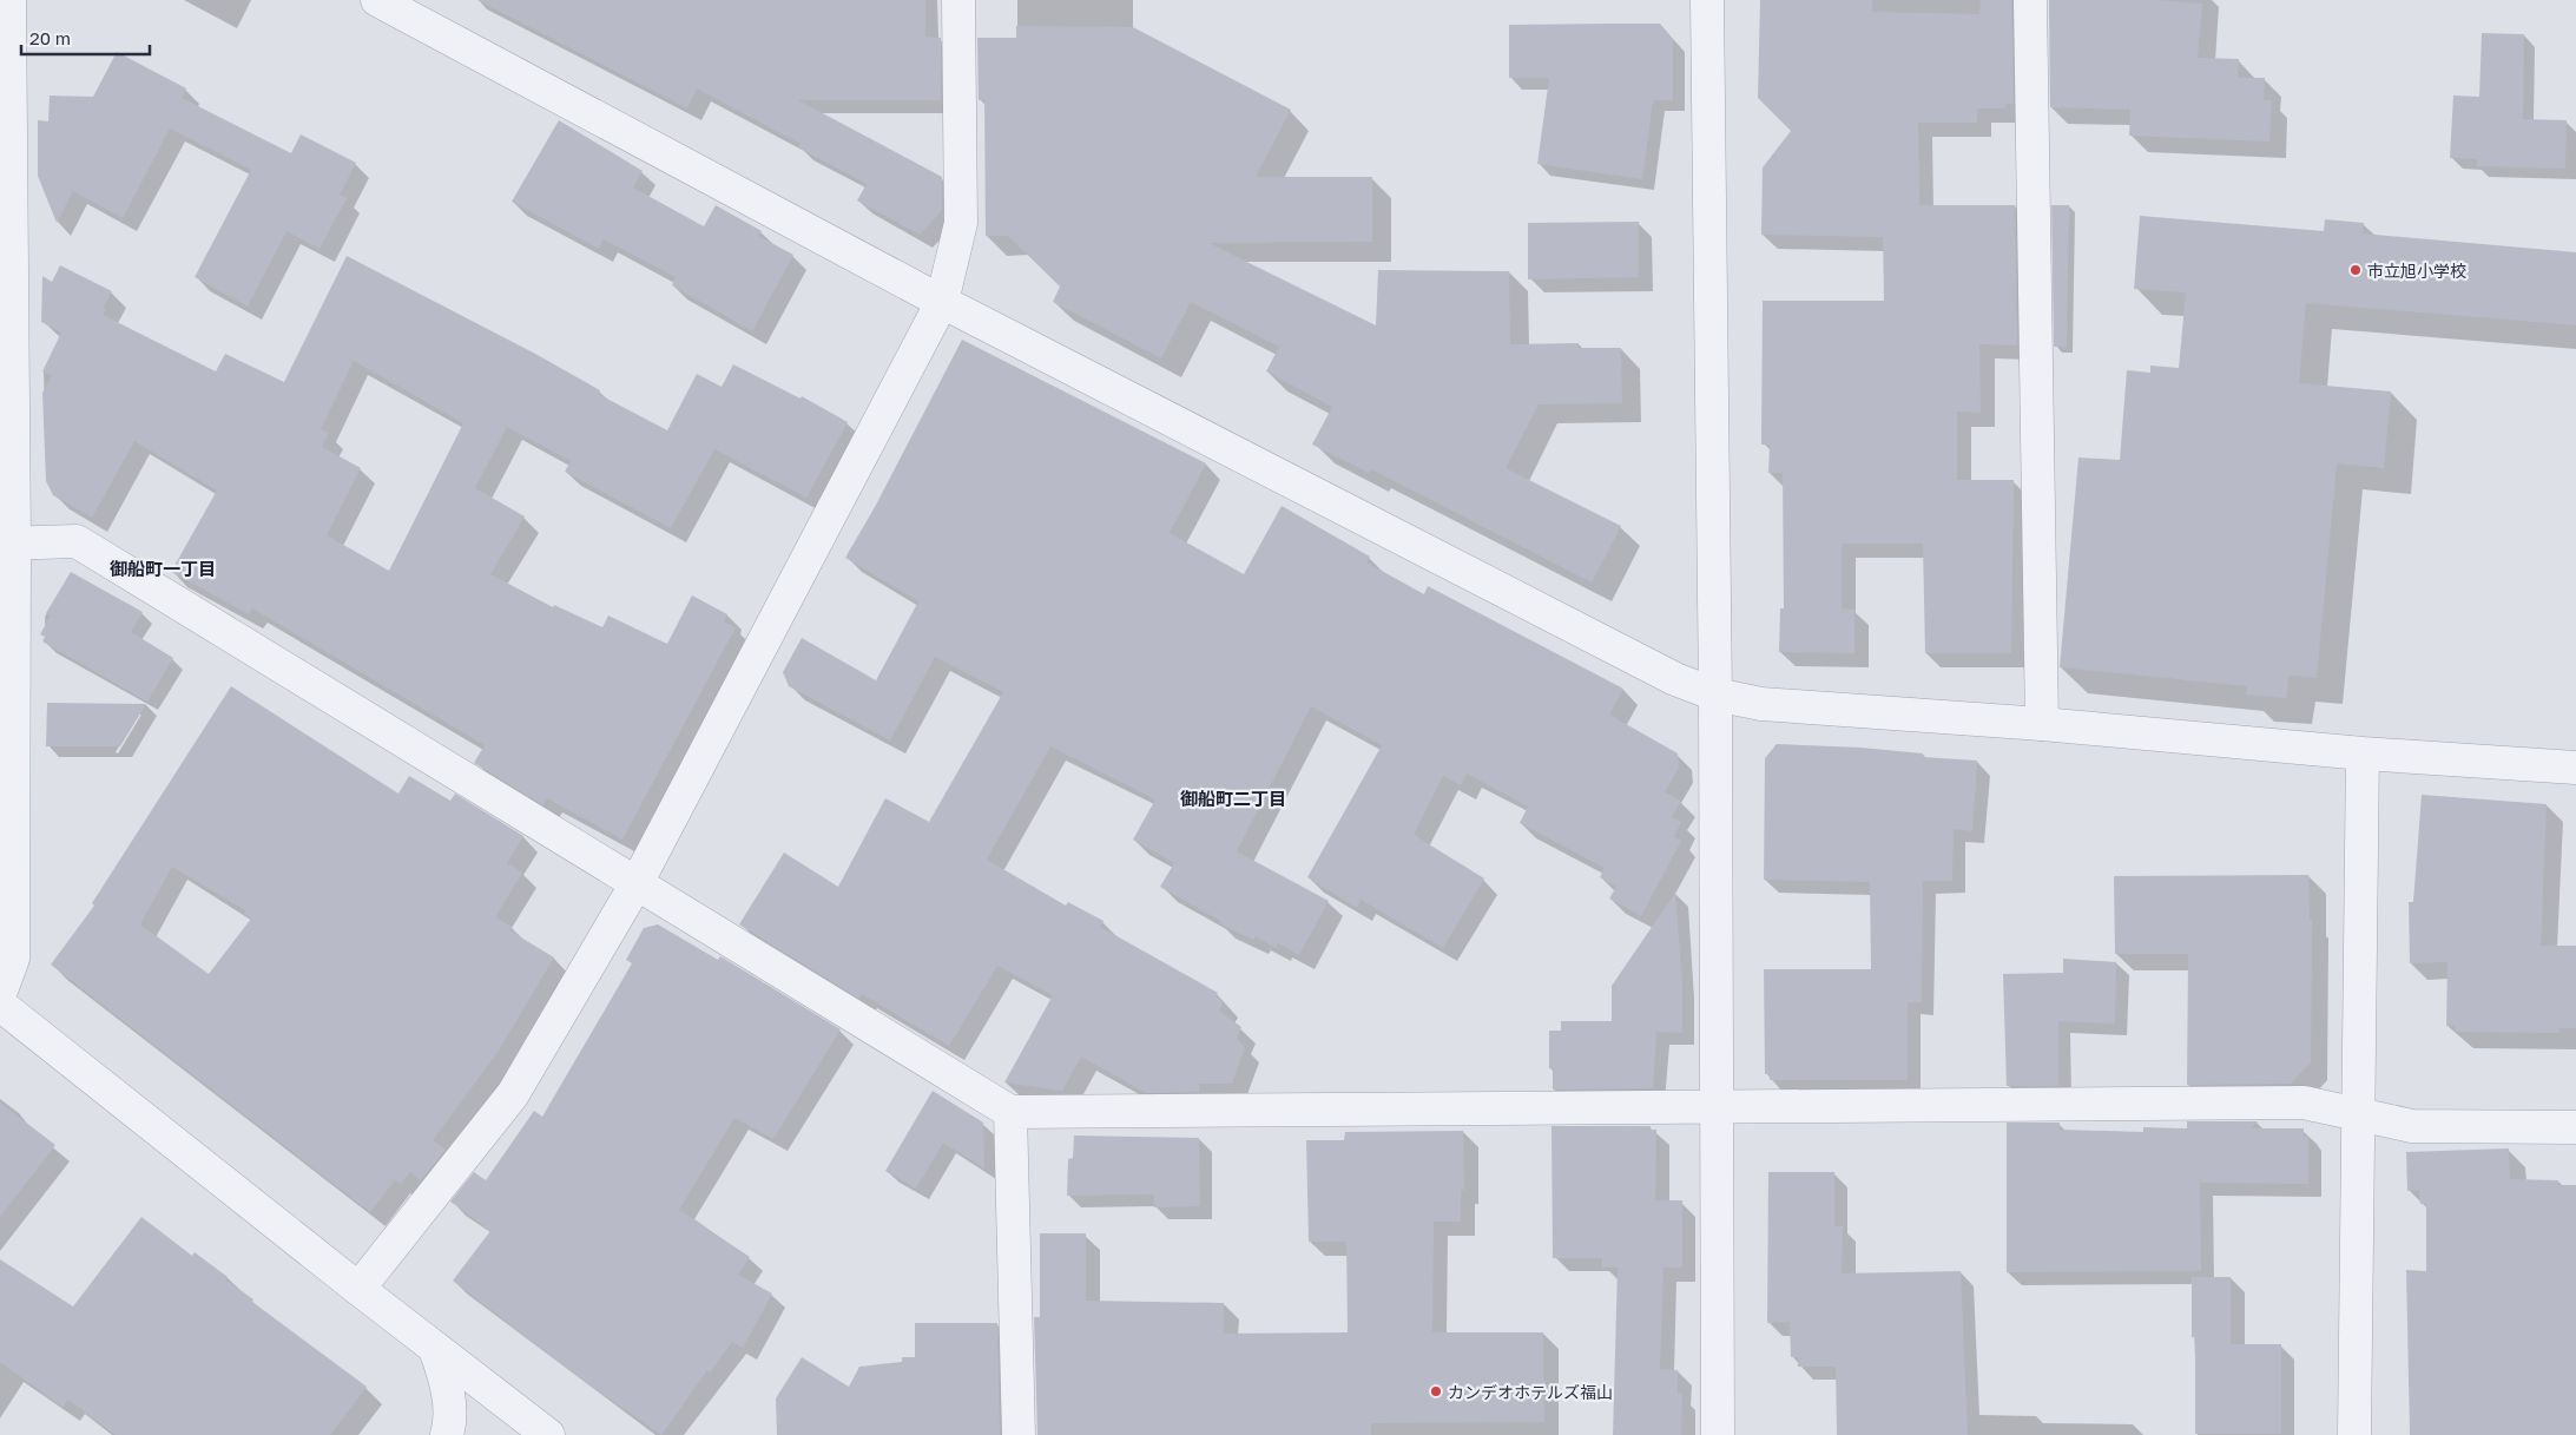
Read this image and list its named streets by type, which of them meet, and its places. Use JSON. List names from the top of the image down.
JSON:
{
  "districts": ["御船町一丁目", "御船町二丁目"],
  "places": ["市立旭小学校", "カンデオホテルズ福山"],
  "scale_bar": "20 m"
}
